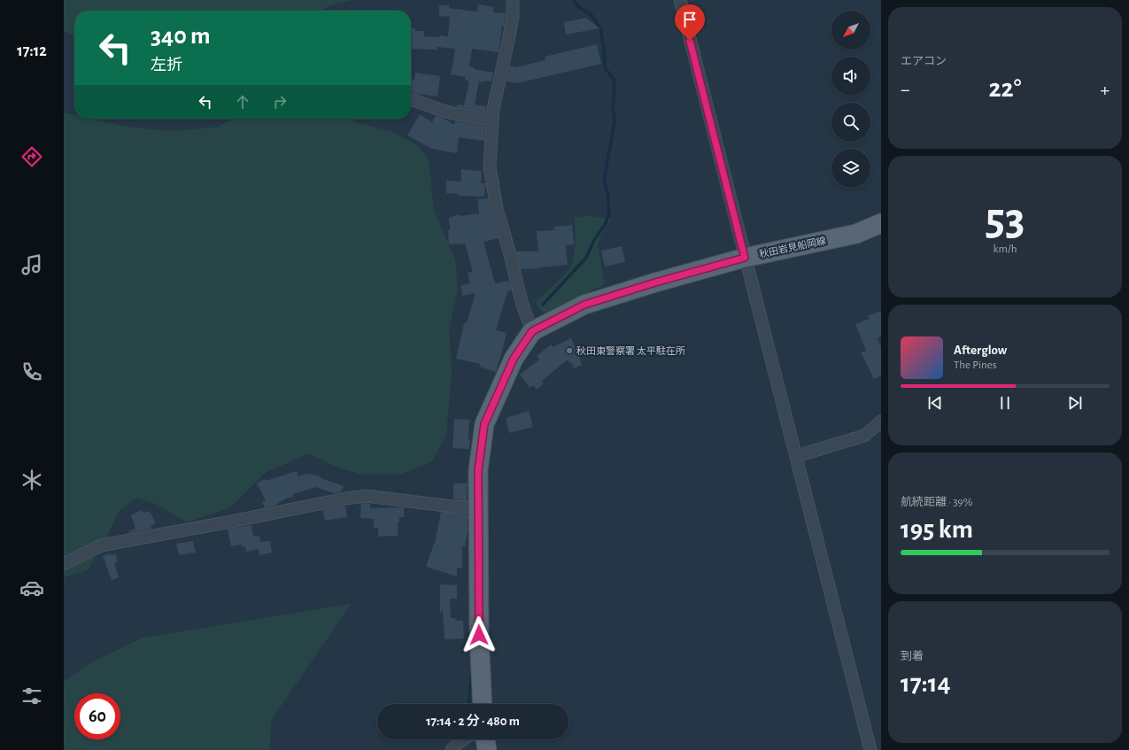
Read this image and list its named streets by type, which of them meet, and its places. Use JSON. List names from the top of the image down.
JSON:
{
  "streets": {
    "main road": ["秋田岩見船岡線"]
  },
  "places": ["秋田東警察署 太平駐在所"],
  "north": "bottom left",
  "page": {
    "tabs": "17:12",
    "tile": [
      "エアコン",
      ["53", "km/h"],
      ["航続距離 · 39%", "195 km"],
      ["到着", "17:14"]
    ],
    "turn": ["340 m", "左折"],
    "heat": ["−", "22°", "+"],
    "song": ["Afterglow", "The Pines"],
    "limit": "60",
    "trip": "17:14 · 2 分 · 480 m"
  }
}
